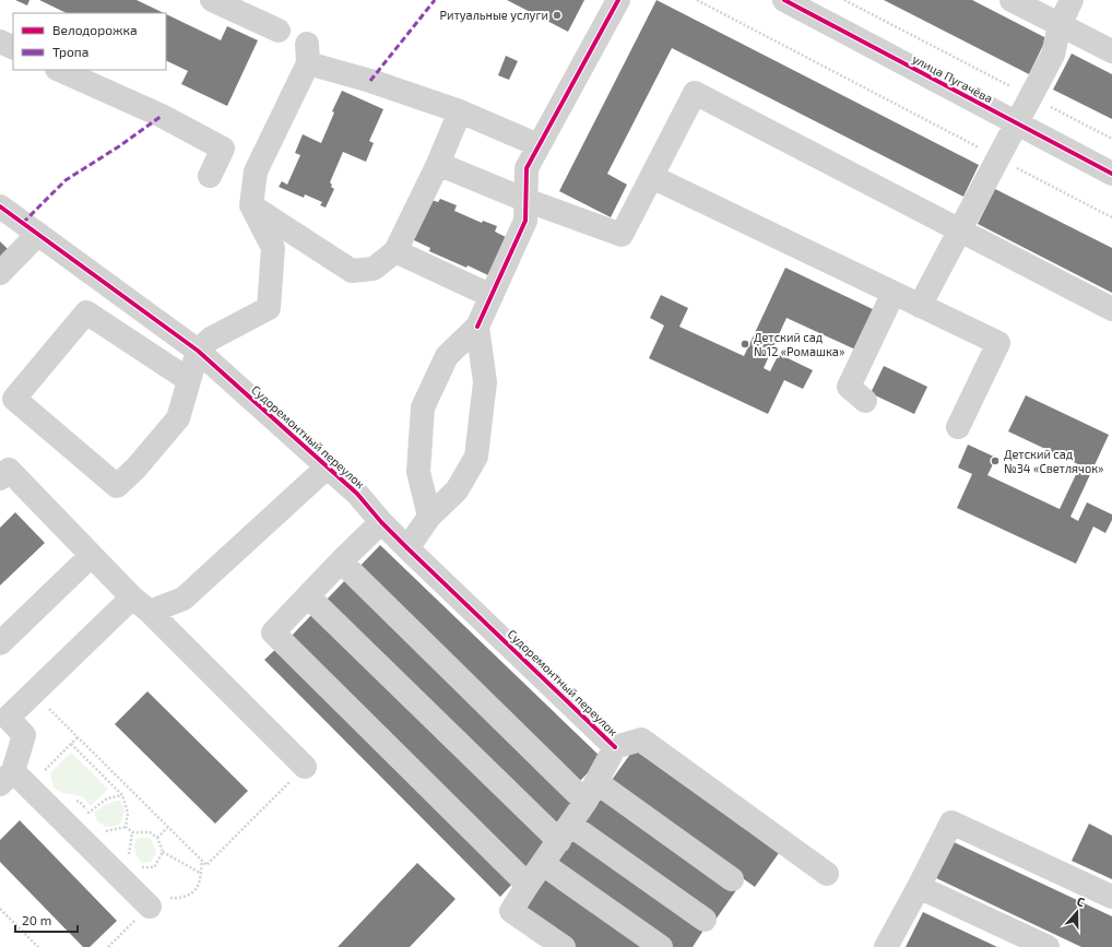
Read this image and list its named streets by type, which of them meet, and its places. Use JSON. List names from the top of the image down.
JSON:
{
  "streets": {
    "street": ["улица Пугачёва", "Судоремонтный переулок"]
  },
  "places": ["Ритуальные услуги", "Детский сад №12 «Ромашка»", "Детский сад №34 «Светлячок»"],
  "legend": ["Велодорожка", "Тропа"],
  "scale_bar": "20 m",
  "north": "top"
}
